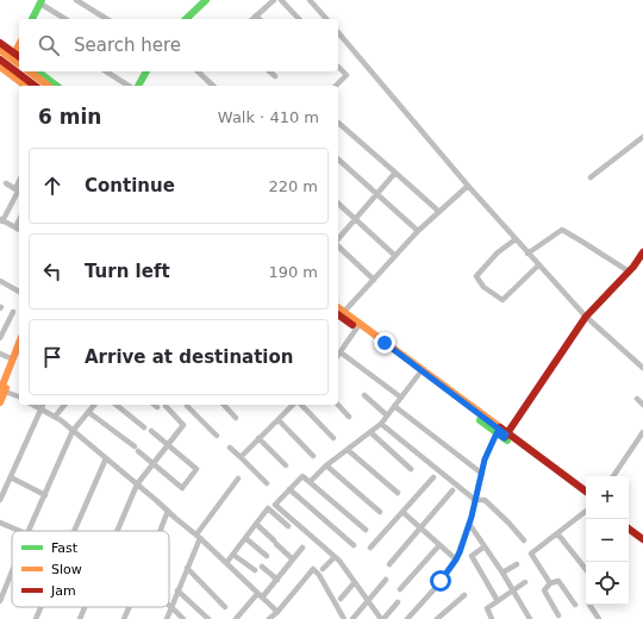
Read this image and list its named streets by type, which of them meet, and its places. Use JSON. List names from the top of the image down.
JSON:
{
  "legend": ["Fast", "Slow", "Jam"],
  "page": {
    "search": "Search here",
    "heading": ["6 min", "Walk · 410 m"],
    "list": [
      ["Continue", "220 m"],
      ["Turn left", "190 m"],
      "Arrive at destination"
    ],
    "map_buttons": ["+", "−"]
  }
}
